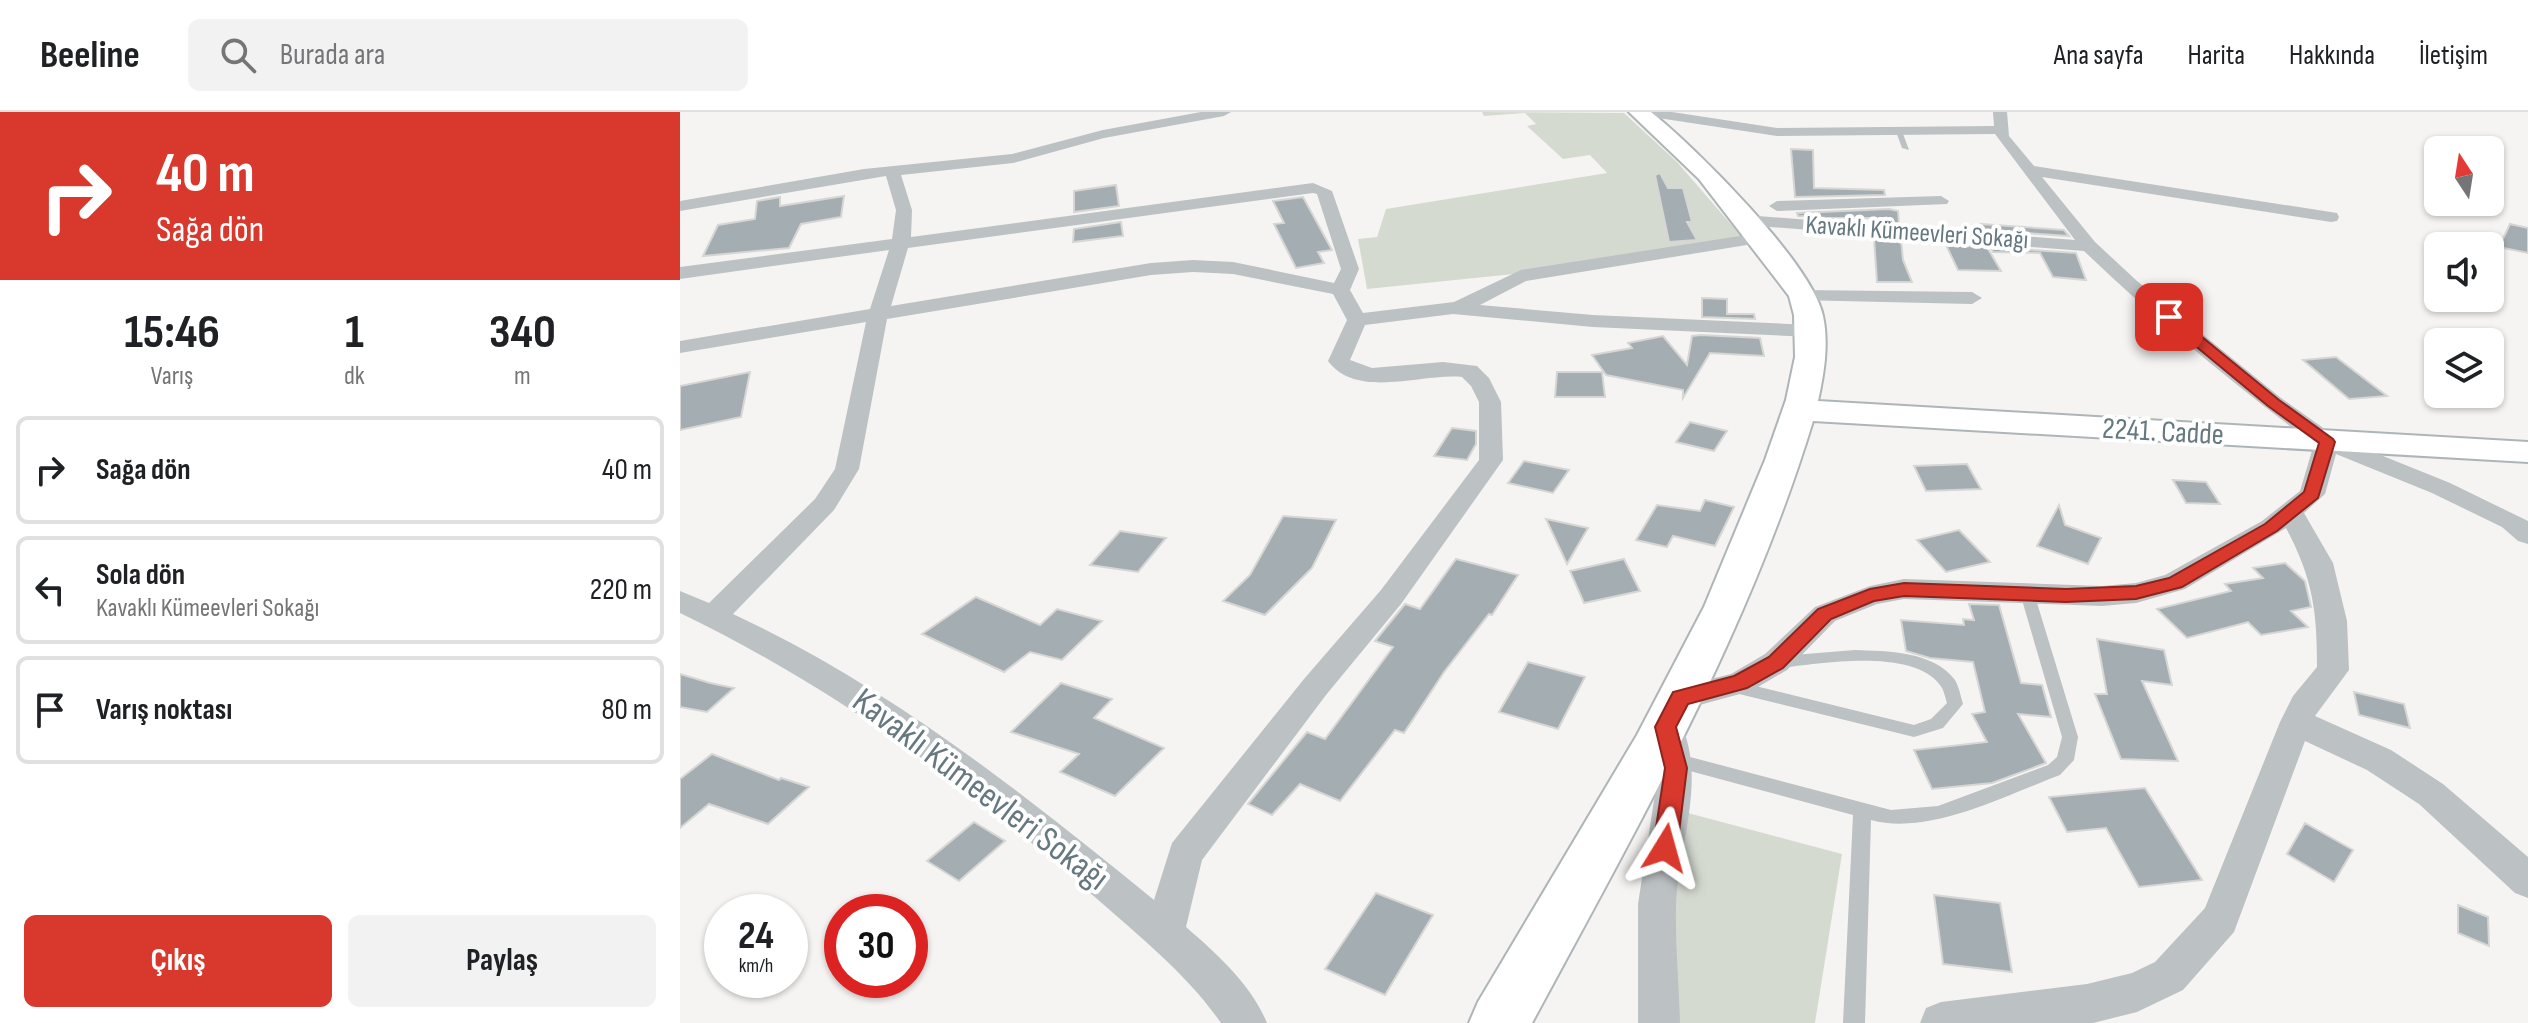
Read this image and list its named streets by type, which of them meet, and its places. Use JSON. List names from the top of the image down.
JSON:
{
  "streets": {
    "street": ["Kavaklı Kümeevleri Sokağı", "2241. Cadde"]
  },
  "crossings": [
    ["Kavaklı Kümeevleri Sokağı", "2241. Cadde"]
  ],
  "north": "top",
  "page": {
    "header": "Beeline",
    "search": "Burada ara",
    "nav": [
      "Ana sayfa",
      "Harita",
      "Hakkında",
      "İletişim"
    ],
    "turn": ["40 m", "Sağa dön"],
    "eta": [
      "15:46",
      "Varış",
      "1",
      "dk",
      "340",
      "m"
    ],
    "list": [
      {
        "name": "Sağa dön",
        "value": "40 m"
      },
      {
        "name": "Sola dön",
        "note": "Kavaklı Kümeevleri Sokağı",
        "value": "220 m"
      },
      {
        "name": "Varış noktası",
        "value": "80 m"
      }
    ],
    "speed": "24 km/h",
    "limit": "30",
    "buttons": ["Çıkış", "Paylaş"]
  }
}
